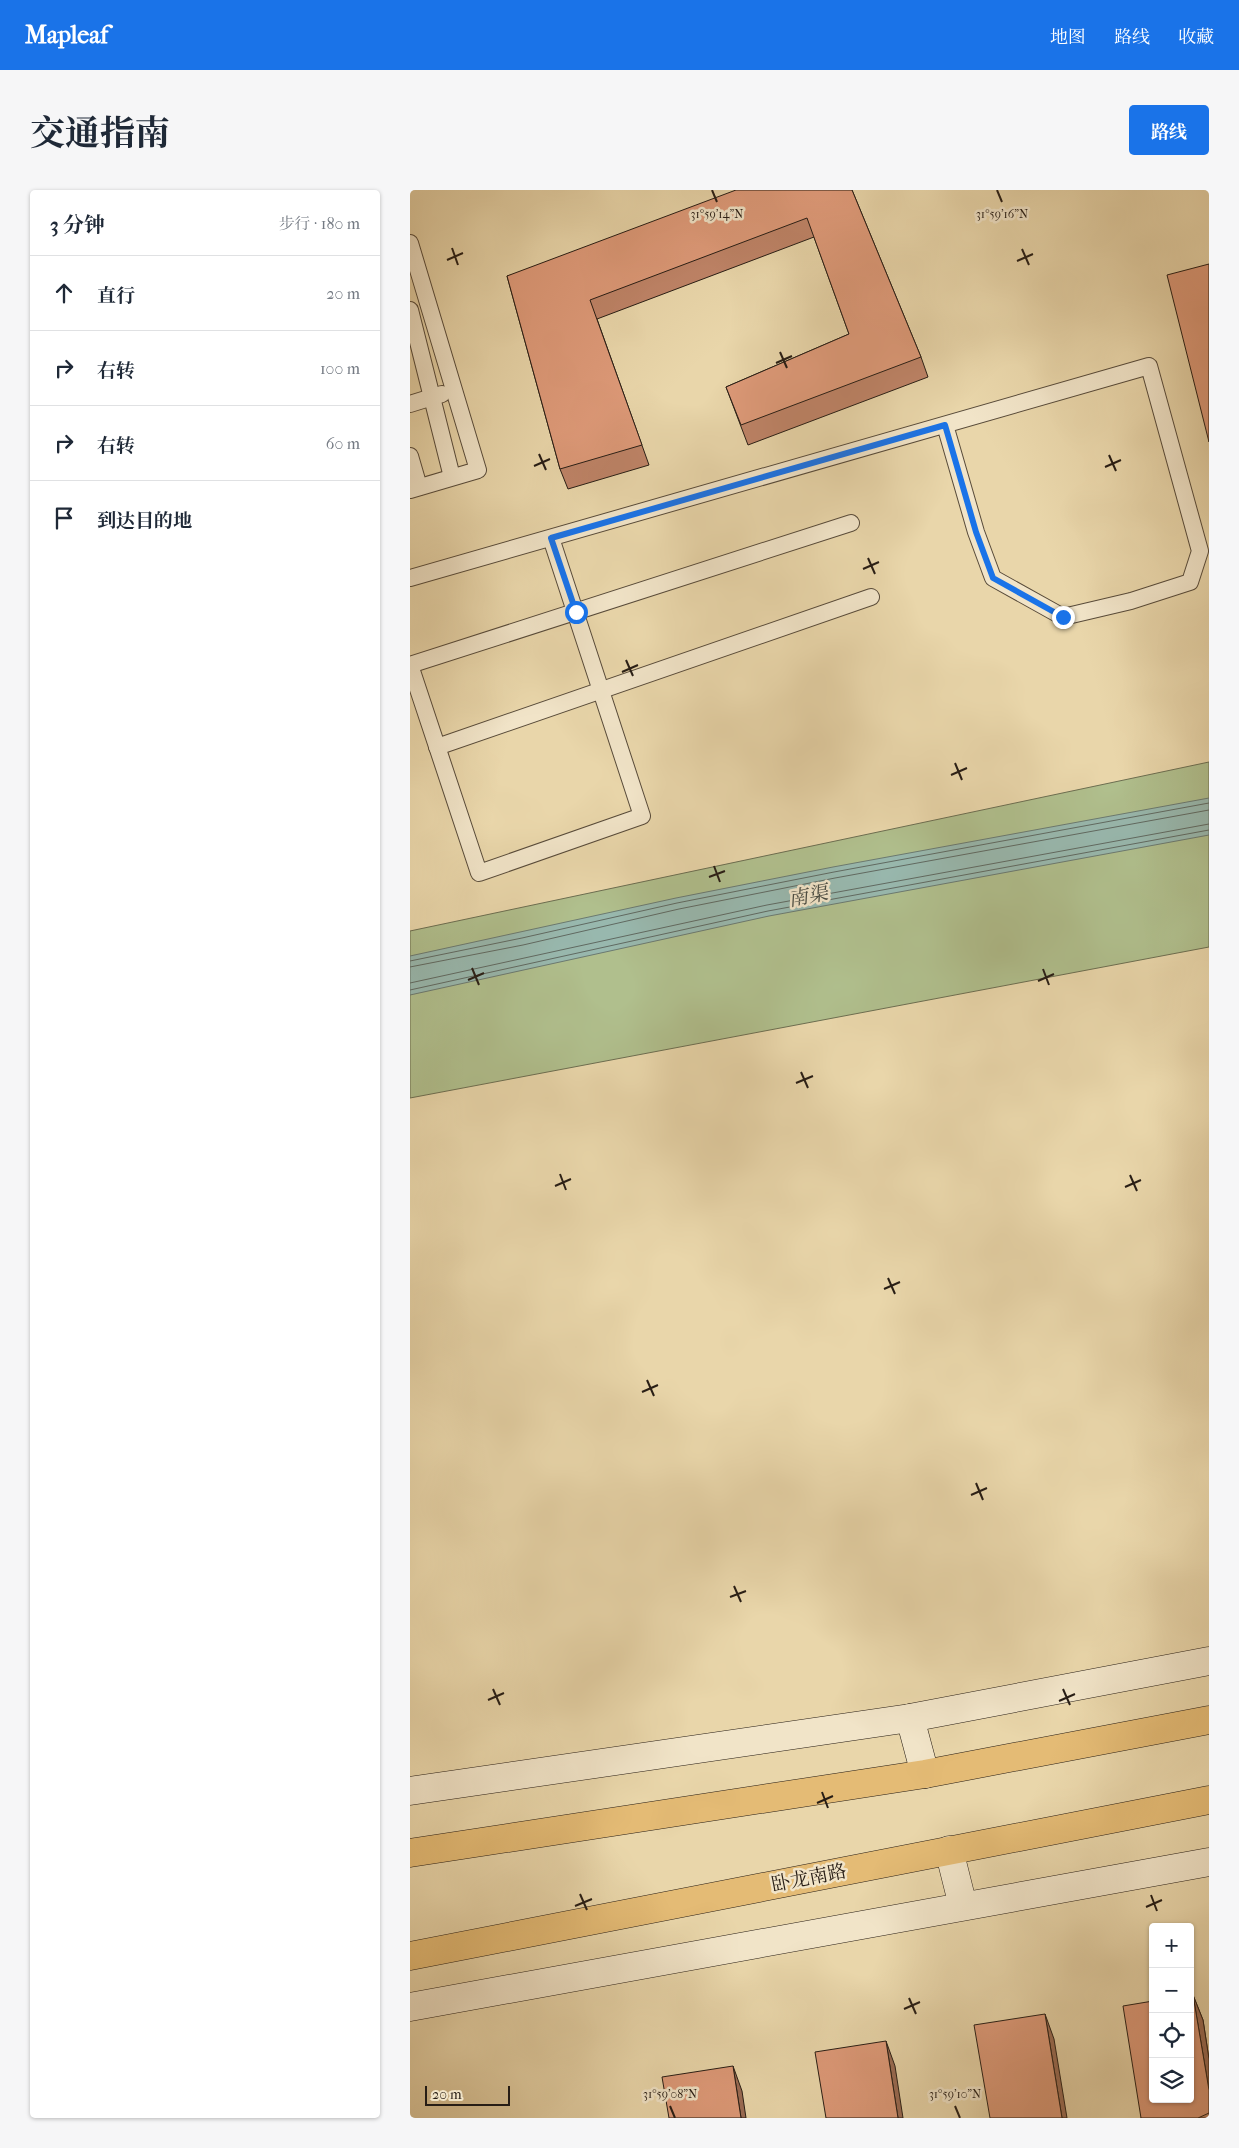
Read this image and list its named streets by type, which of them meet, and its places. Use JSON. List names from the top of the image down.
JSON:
{
  "streets": {
    "highway": ["卧龙南路"]
  },
  "water": ["南渠"],
  "scale_bar": "20 m",
  "page": {
    "header": "Mapleaf",
    "nav": ["地图", "路线", "收藏"],
    "title": "交通指南",
    "buttons": "路线",
    "heading": ["3 分钟", "步行 · 180 m"],
    "list": [
      ["直行", "20 m"],
      ["右转", "100 m"],
      ["右转", "60 m"],
      "到达目的地"
    ],
    "map_buttons": ["+", "−"],
    "scale": "20 m"
  },
  "coordinates": [
    "31°59'14\"N",
    "31°59'16\"N",
    "31°59'08\"N",
    "31°59'10\"N"
  ]
}
